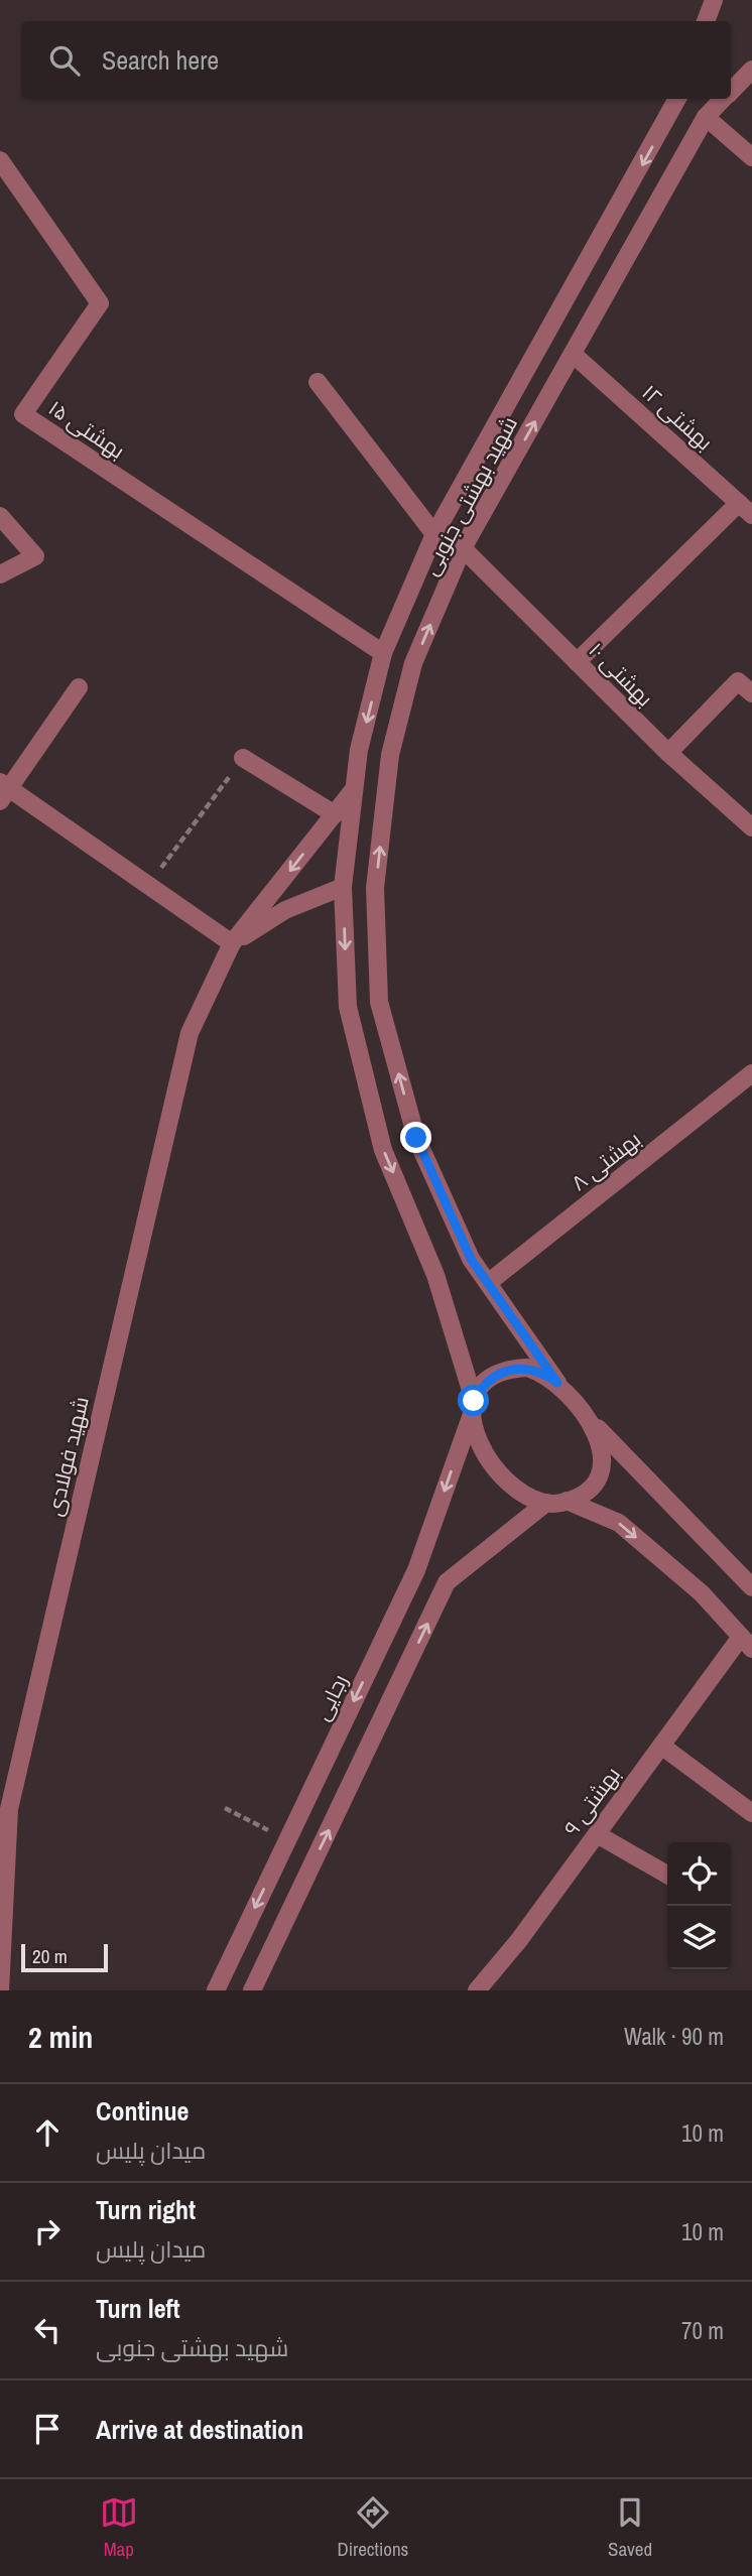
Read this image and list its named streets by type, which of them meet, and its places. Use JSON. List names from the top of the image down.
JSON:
{
  "streets": {
    "street": [
      "بهشتی ۱۲",
      "بهشتی ۱۵",
      "شهید بهشتی جنوبی",
      "بهشتی ۱۰",
      "بهشتی ۸",
      "شهید فولادی",
      "رجایی",
      "بهشتی ۹"
    ]
  },
  "crossings": [
    ["بهشتی ۱۲", "شهید بهشتی جنوبی"],
    ["بهشتی ۱۵", "شهید بهشتی جنوبی"],
    ["شهید بهشتی جنوبی", "بهشتی ۱۰"],
    ["شهید بهشتی جنوبی", "بهشتی ۸"],
    ["شهید بهشتی جنوبی", "شهید فولادی"],
    ["شهید بهشتی جنوبی", "رجایی"]
  ],
  "scale_bar": "20 m",
  "page": {
    "search": "Search here",
    "scale": "20 m",
    "heading": ["2 min", "Walk · 90 m"],
    "list": [
      ["Continue", "میدان پلیس", "10 m"],
      ["Turn right", "میدان پلیس", "10 m"],
      ["Turn left", "شهید بهشتی جنوبی", "70 m"],
      "Arrive at destination"
    ],
    "nav": ["Map", "Directions", "Saved"]
  }
}
